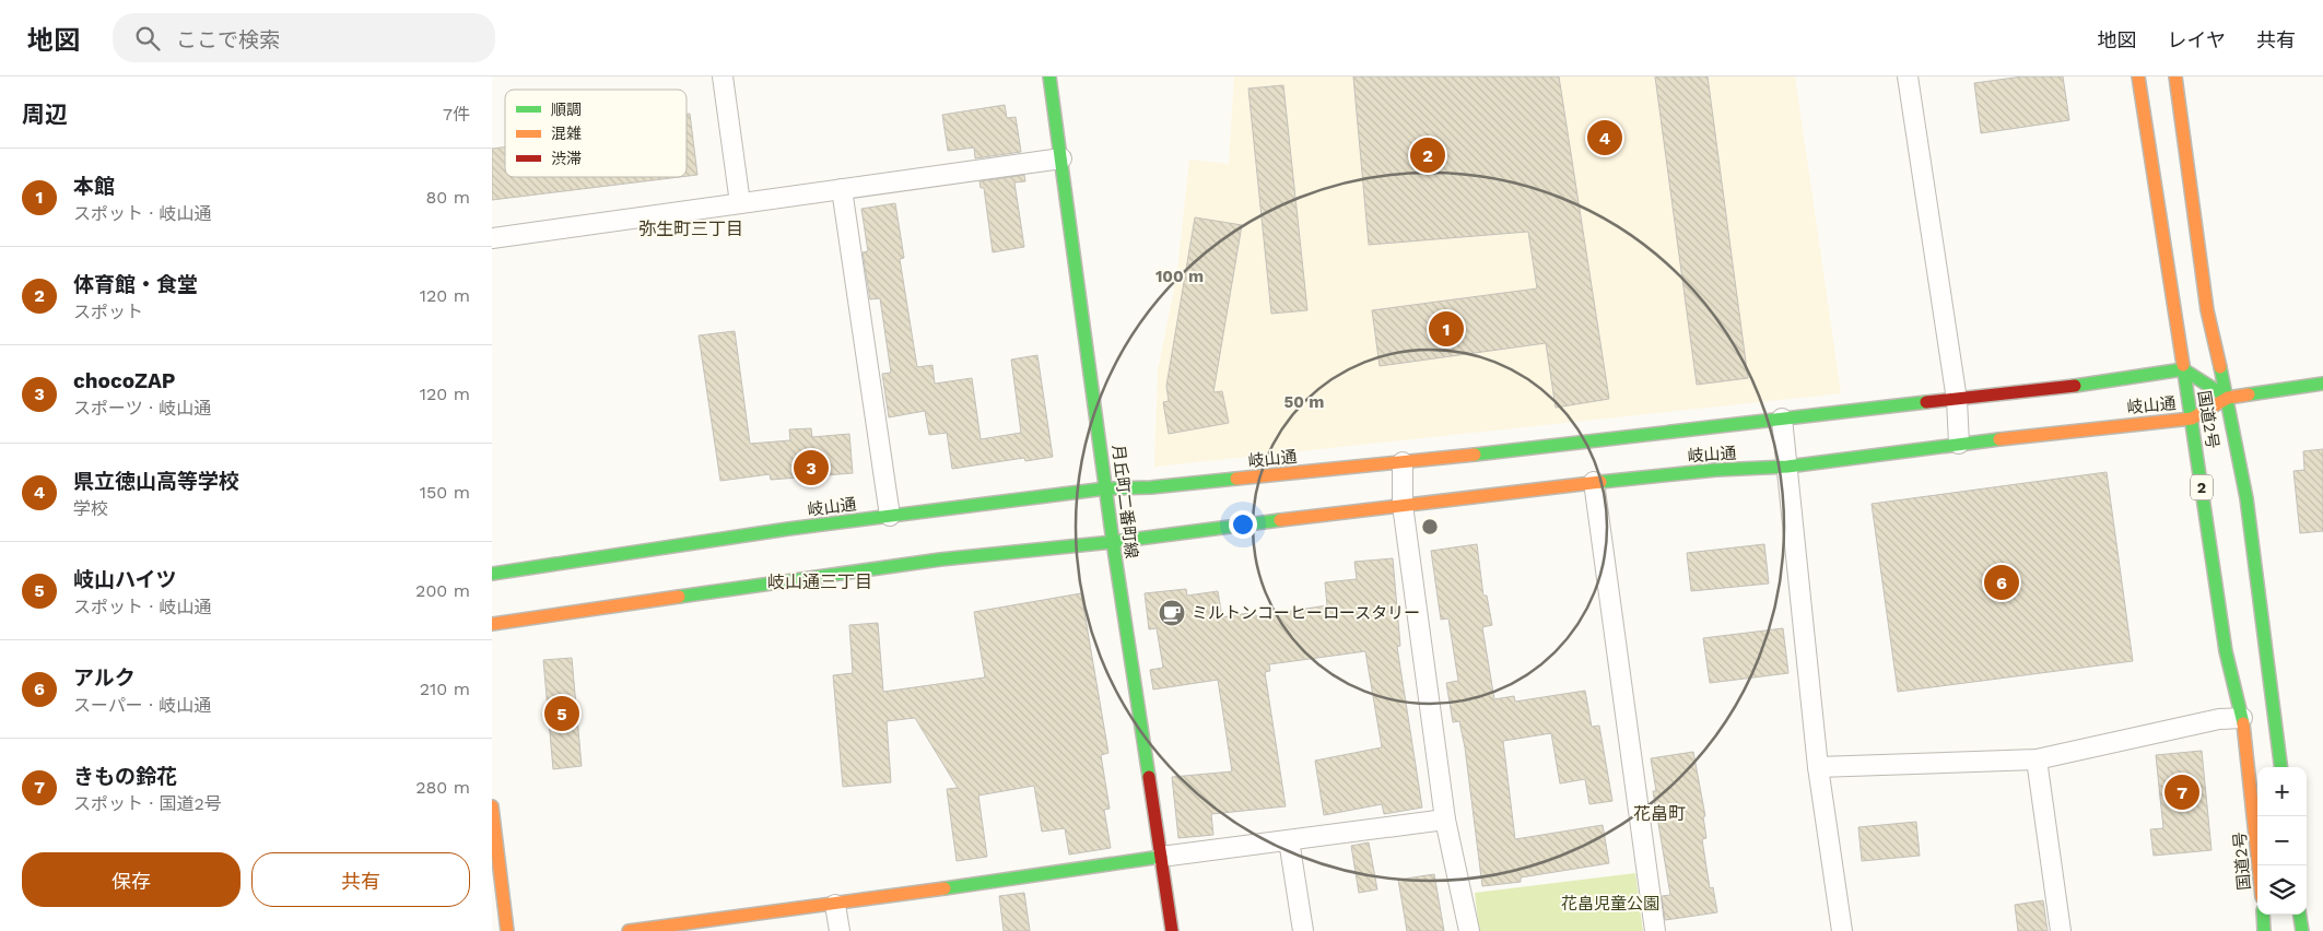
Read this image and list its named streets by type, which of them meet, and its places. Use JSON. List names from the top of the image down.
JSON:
{
  "streets": {
    "main road": [
      "岐山通",
      "国道2号",
      "2",
      "月丘町二番町線"
    ]
  },
  "crossings": [
    ["岐山通", "国道2号"],
    ["岐山通", "月丘町二番町線"]
  ],
  "districts": ["弥生町三丁目", "岐山通三丁目", "花畠町"],
  "parks": ["花畠児童公園"],
  "places": {
    "cafe": ["ミルトンコーヒーロースタリー"]
  },
  "legend": ["順調", "混雑", "渋滞"],
  "page": {
    "header": "地図",
    "search": "ここで検索",
    "nav": ["地図", "レイヤ", "共有"],
    "heading": ["周辺", "7件"],
    "pins": [
      "4",
      "2",
      "1",
      "3",
      "6",
      "5",
      "7"
    ],
    "list": [
      {
        "mark": "1",
        "name": "本館",
        "note": "スポット · 岐山通",
        "value": "80 m"
      },
      {
        "mark": "2",
        "name": "体育館・食堂",
        "note": "スポット",
        "value": "120 m"
      },
      {
        "mark": "3",
        "name": "chocoZAP",
        "note": "スポーツ · 岐山通",
        "value": "120 m"
      },
      {
        "mark": "4",
        "name": "県立徳山高等学校",
        "note": "学校",
        "value": "150 m"
      },
      {
        "mark": "5",
        "name": "岐山ハイツ",
        "note": "スポット · 岐山通",
        "value": "200 m"
      },
      {
        "mark": "6",
        "name": "アルク",
        "note": "スーパー · 岐山通",
        "value": "210 m"
      },
      {
        "mark": "7",
        "name": "きもの鈴花",
        "note": "スポット · 国道2号",
        "value": "280 m"
      }
    ],
    "map_buttons": ["+", "−"],
    "buttons": ["保存", "共有"]
  },
  "rings": ["100 m", "50 m"]
}
